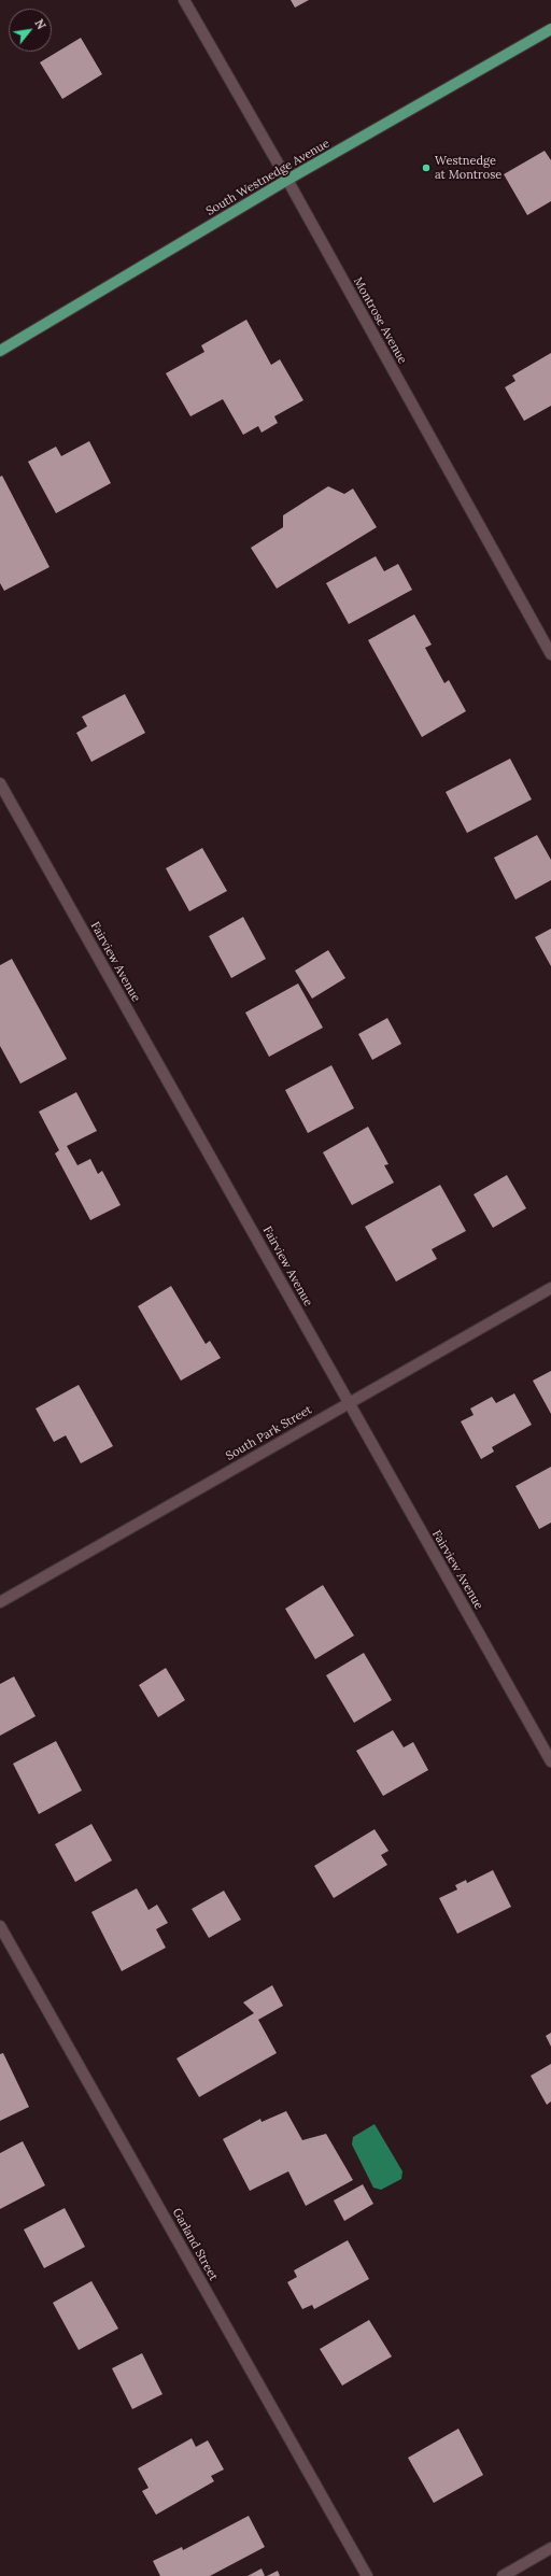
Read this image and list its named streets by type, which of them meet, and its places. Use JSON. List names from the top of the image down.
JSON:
{
  "streets": {
    "main road": ["South Westnedge Avenue"],
    "street": [
      "Montrose Avenue",
      "Fairview Avenue",
      "South Park Street",
      "Garland Street"
    ]
  },
  "crossings": [
    ["South Westnedge Avenue", "Montrose Avenue"],
    ["Fairview Avenue", "South Park Street"]
  ],
  "places": ["Westnedge at Montrose"],
  "north": "top right"
}
